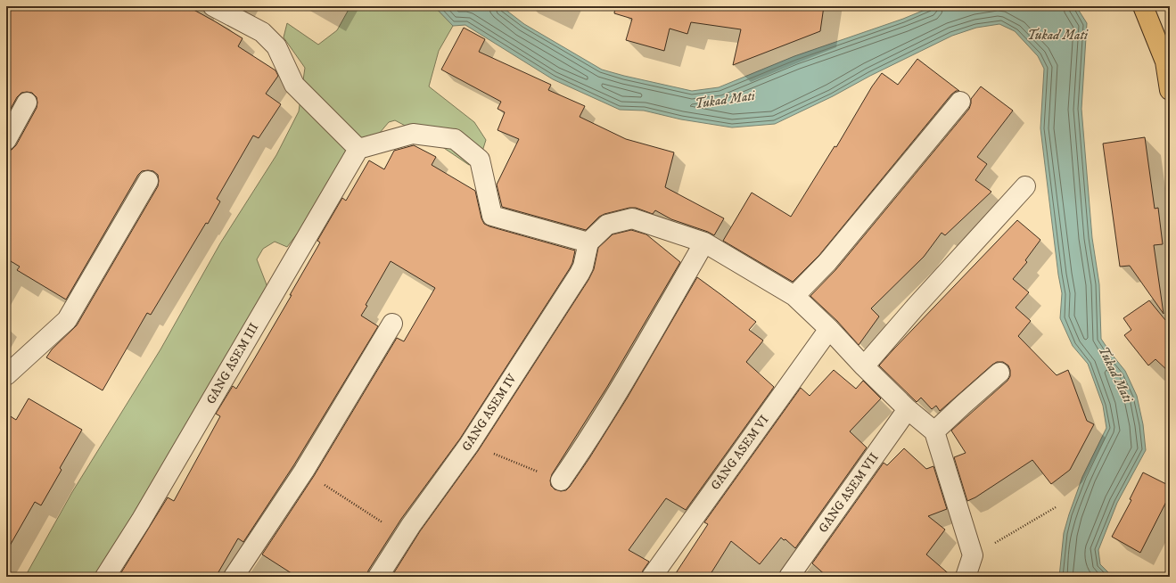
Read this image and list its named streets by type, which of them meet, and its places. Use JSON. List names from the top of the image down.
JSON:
{
  "streets": {
    "street": [
      "GANG ASEM III",
      "GANG ASEM IV",
      "GANG ASEM VI",
      "GANG ASEM VII"
    ]
  },
  "water": ["Tukad Mati"]
}
